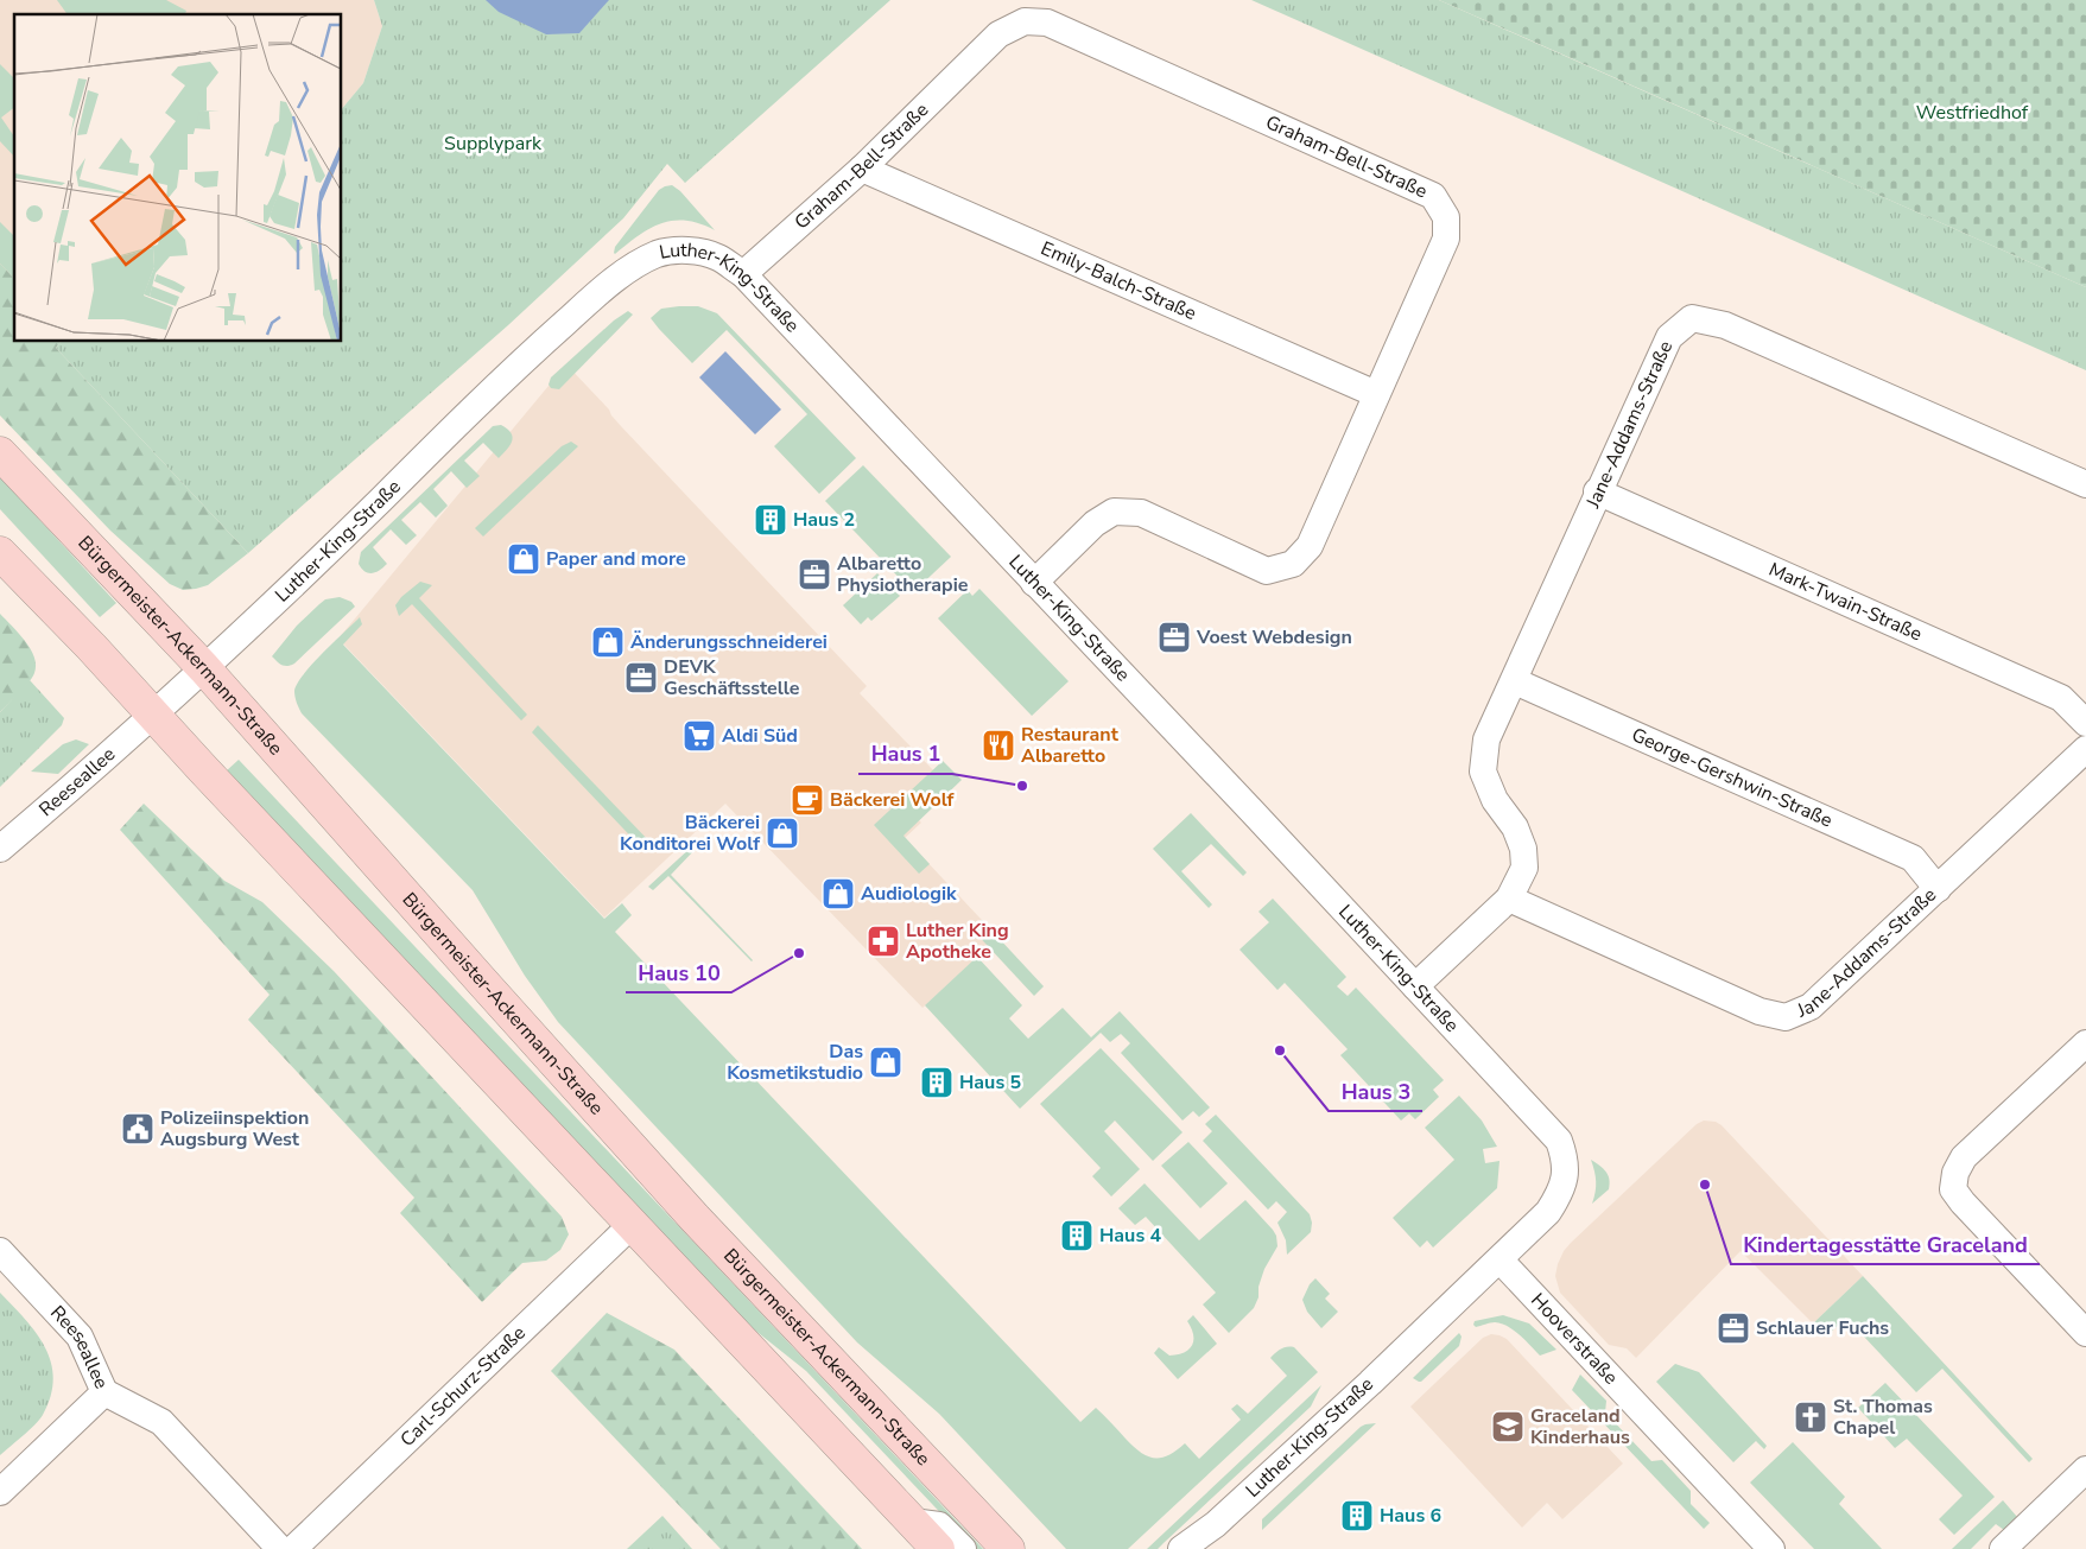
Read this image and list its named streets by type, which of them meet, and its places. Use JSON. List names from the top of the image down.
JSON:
{
  "streets": {
    "main road": ["Bürgermeister-Ackermann-Straße"],
    "street": [
      "Graham-Bell-Straße",
      "Emily-Balch-Straße",
      "Luther-King-Straße",
      "Jane-Addams-Straße",
      "Mark-Twain-Straße",
      "George-Gershwin-Straße",
      "Reeseallee",
      "Hooverstraße",
      "Carl-Schurz-Straße"
    ]
  },
  "crossings": [
    ["Graham-Bell-Straße", "Emily-Balch-Straße"],
    ["Graham-Bell-Straße", "Luther-King-Straße"],
    ["Luther-King-Straße", "Jane-Addams-Straße"],
    ["Luther-King-Straße", "Bürgermeister-Ackermann-Straße"],
    ["Luther-King-Straße", "Reeseallee"],
    ["Luther-King-Straße", "Hooverstraße"],
    ["Jane-Addams-Straße", "Mark-Twain-Straße"],
    ["Jane-Addams-Straße", "George-Gershwin-Straße"]
  ],
  "parks": ["Westfriedhof", "Supplypark"],
  "places": {
    "building": [
      "Haus 2",
      "Haus 5",
      "Haus 4",
      "Haus 6"
    ],
    "shop": [
      "Paper and more",
      "Änderungsschneiderei",
      "Bäckerei Konditorei Wolf",
      "Audiologik",
      "Das Kosmetikstudio"
    ],
    "office": [
      "Albaretto Physiotherapie",
      "Voest Webdesign",
      "DEVK Geschäftsstelle",
      "Schlauer Fuchs"
    ],
    "supermarket": ["Aldi Süd"],
    "restaurant": ["Restaurant Albaretto"],
    "other": [
      "Haus 1",
      "Haus 10",
      "Haus 3",
      "Kindertagesstätte Graceland"
    ],
    "cafe": ["Bäckerei Wolf"],
    "pharmacy": ["Luther King Apotheke"],
    "public building": ["Polizeiinspektion Augsburg West"],
    "church": ["St. Thomas Chapel"],
    "school or university": ["Graceland Kinderhaus"]
  }
}
